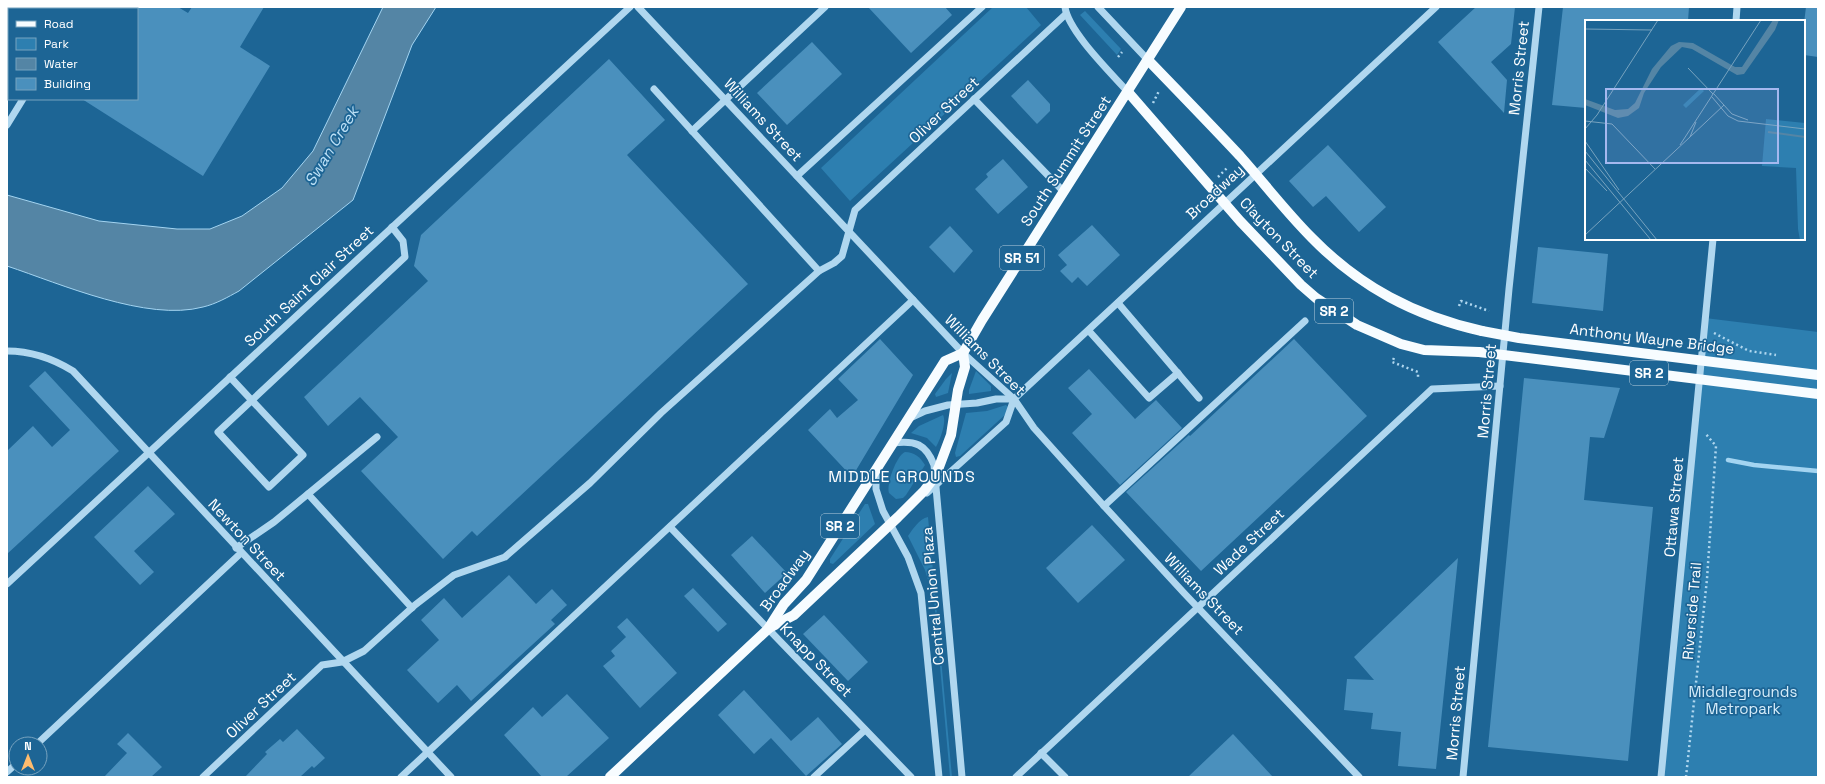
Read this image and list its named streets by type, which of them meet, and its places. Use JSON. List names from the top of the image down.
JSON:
{
  "streets": {
    "main road": [
      "South Summit Street",
      "Broadway",
      "Clayton Street",
      "SR 51",
      "SR 2",
      "Anthony Wayne Bridge"
    ],
    "street": [
      "Morris Street",
      "Oliver Street",
      "Williams Street",
      "South Saint Clair Street",
      "Ottawa Street",
      "Newton Street",
      "Wade Street",
      "Central Union Plaza",
      "Knapp Street"
    ],
    "path": ["Riverside Trail"]
  },
  "crossings": [
    ["Morris Street", "Wade Street"],
    ["Oliver Street", "Williams Street"],
    ["Oliver Street", "Clayton Street"],
    ["Oliver Street", "Newton Street"],
    ["Williams Street", "South Summit Street"],
    ["Williams Street", "Broadway"],
    ["Williams Street", "SR 2"],
    ["Williams Street", "Wade Street"],
    ["South Summit Street", "Clayton Street"],
    ["South Summit Street", "SR 2"],
    ["Broadway", "Clayton Street"],
    ["Broadway", "SR 2"],
    ["Broadway", "Central Union Plaza"],
    ["Broadway", "Knapp Street"],
    ["Clayton Street", "Anthony Wayne Bridge"],
    ["South Saint Clair Street", "Newton Street"],
    ["SR 2", "Central Union Plaza"]
  ],
  "districts": ["MIDDLE GROUNDS"],
  "water": ["Swan Creek"],
  "parks": ["Middlegrounds Metropark"],
  "legend": [
    "Road",
    "Park",
    "Water",
    "Building"
  ],
  "north": "top"
}
